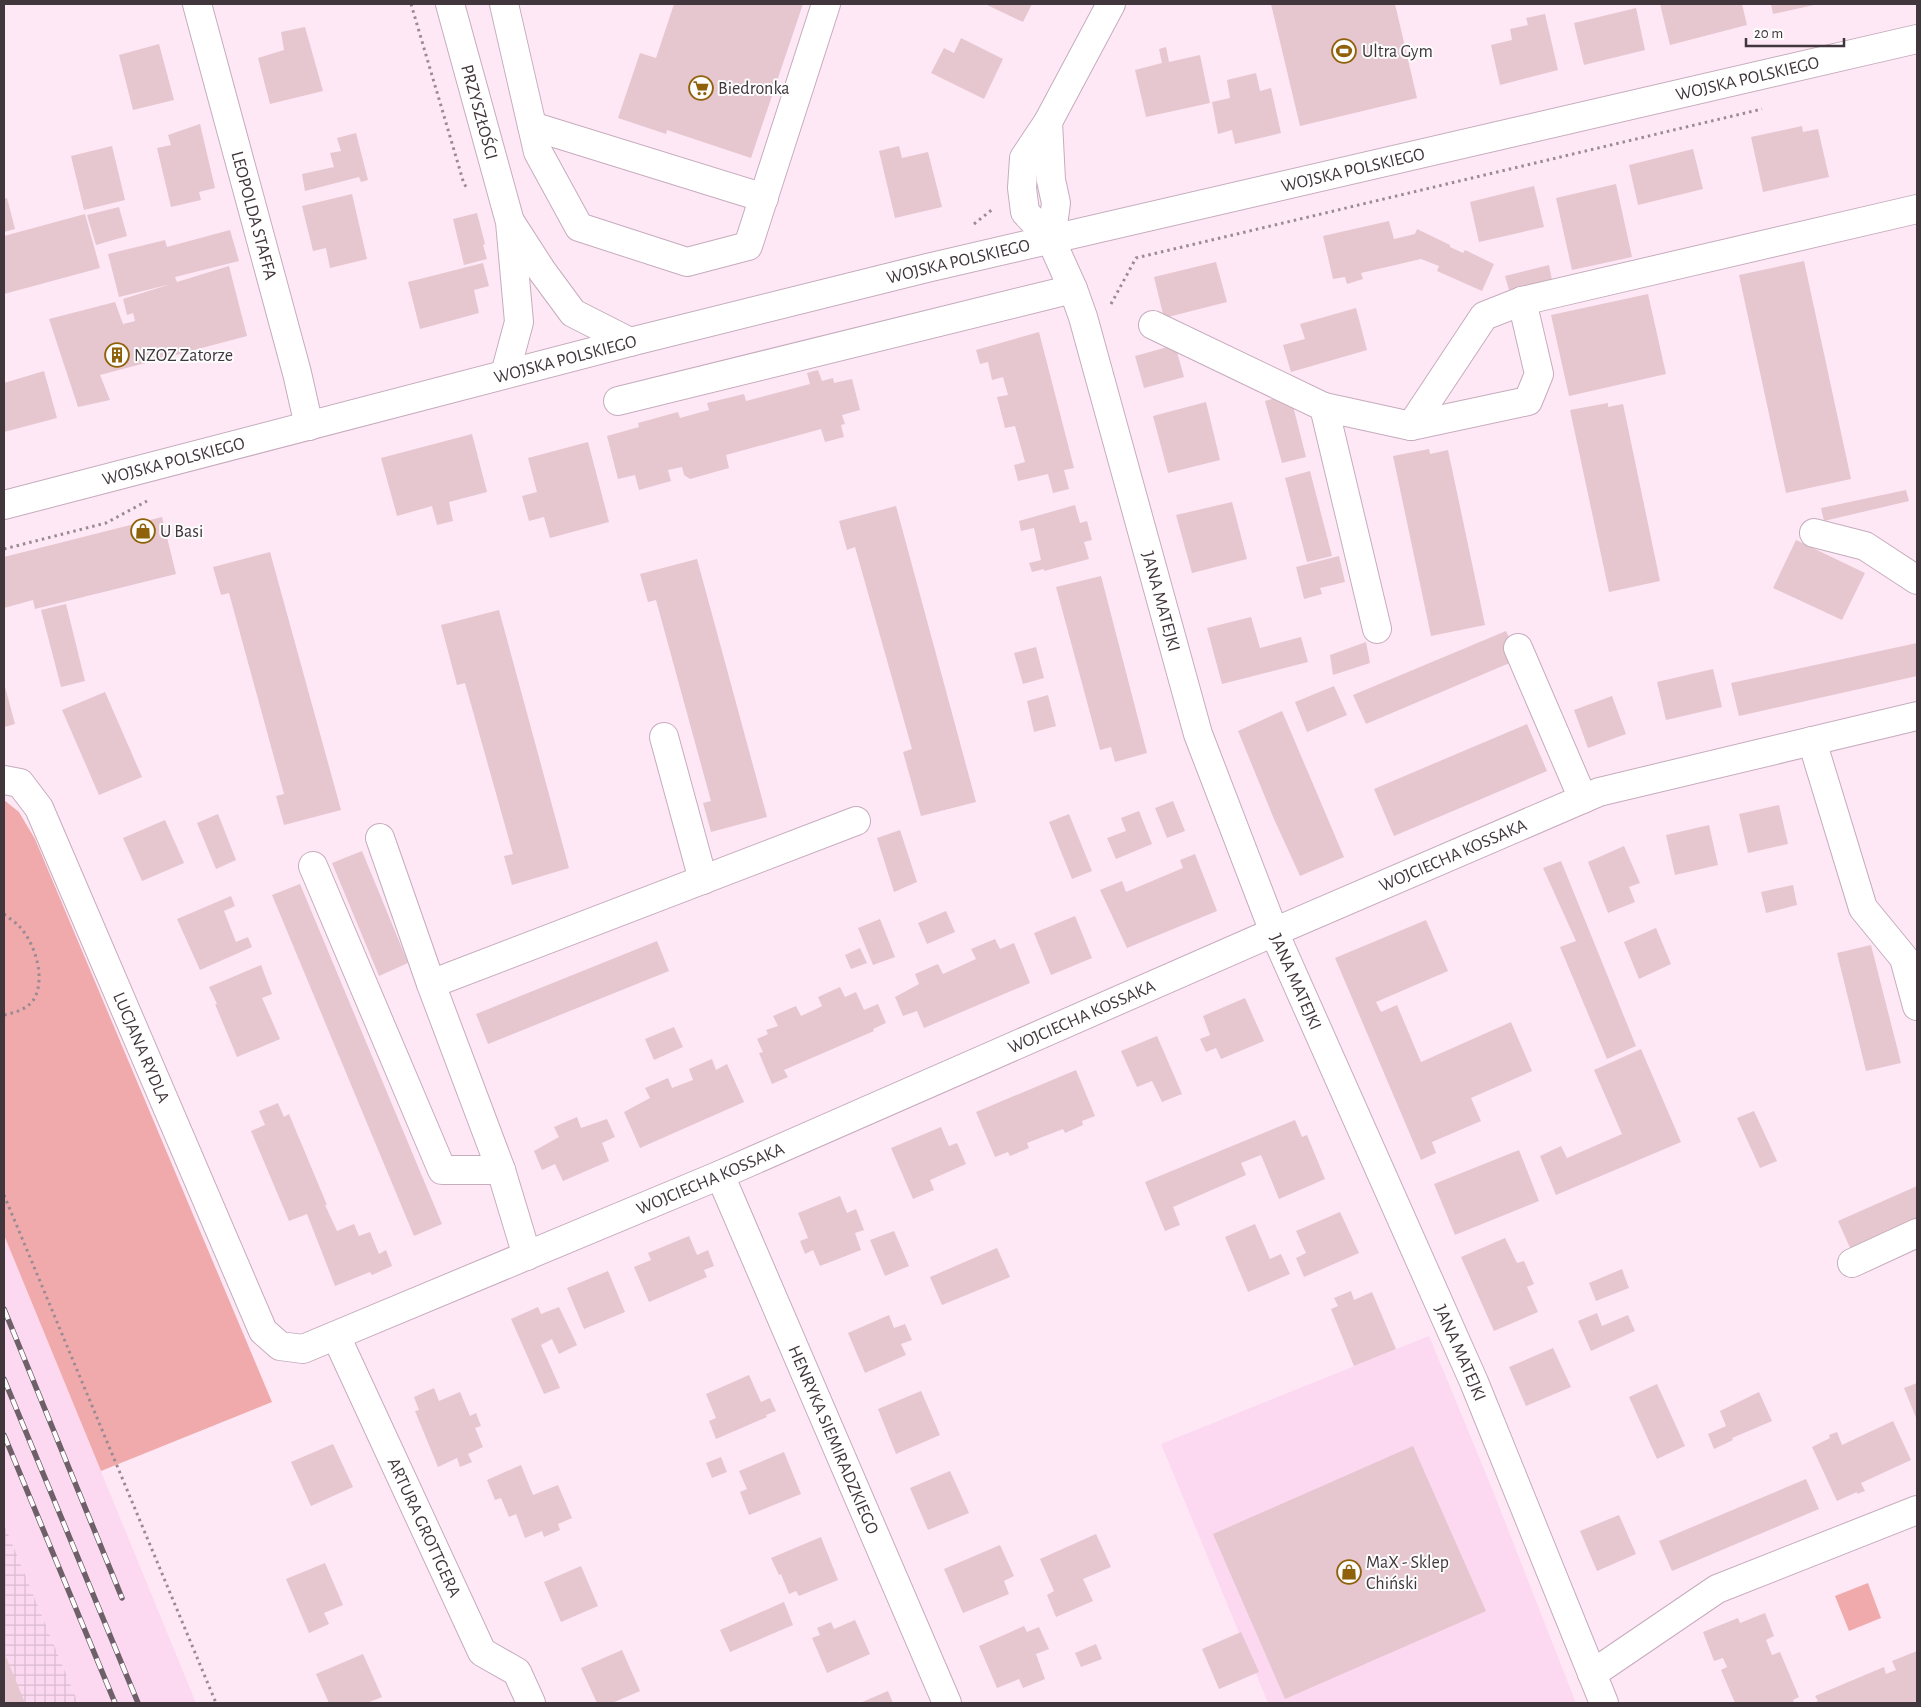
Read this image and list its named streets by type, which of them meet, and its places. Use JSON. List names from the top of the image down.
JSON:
{
  "streets": {
    "street": [
      "WOJSKA POLSKIEGO",
      "PRZYSZŁOŚCI",
      "LEOPOLDA STAFFA",
      "JANA MATEJKI",
      "WOJCIECHA KOSSAKA",
      "LUCJANA RYDLA",
      "HENRYKA SIEMIRADZKIEGO",
      "ARTURA GROTTGERA"
    ]
  },
  "crossings": [
    ["WOJSKA POLSKIEGO", "PRZYSZŁOŚCI"],
    ["WOJSKA POLSKIEGO", "LEOPOLDA STAFFA"],
    ["WOJSKA POLSKIEGO", "JANA MATEJKI"],
    ["JANA MATEJKI", "WOJCIECHA KOSSAKA"],
    ["WOJCIECHA KOSSAKA", "LUCJANA RYDLA"],
    ["WOJCIECHA KOSSAKA", "HENRYKA SIEMIRADZKIEGO"],
    ["WOJCIECHA KOSSAKA", "ARTURA GROTTGERA"]
  ],
  "places": {
    "sports": ["Ultra Gym"],
    "supermarket": ["Biedronka"],
    "building": ["NZOZ Zatorze"],
    "shop": ["U Basi", "MaX - Sklep Chiński"]
  },
  "scale_bar": "20 m"
}
